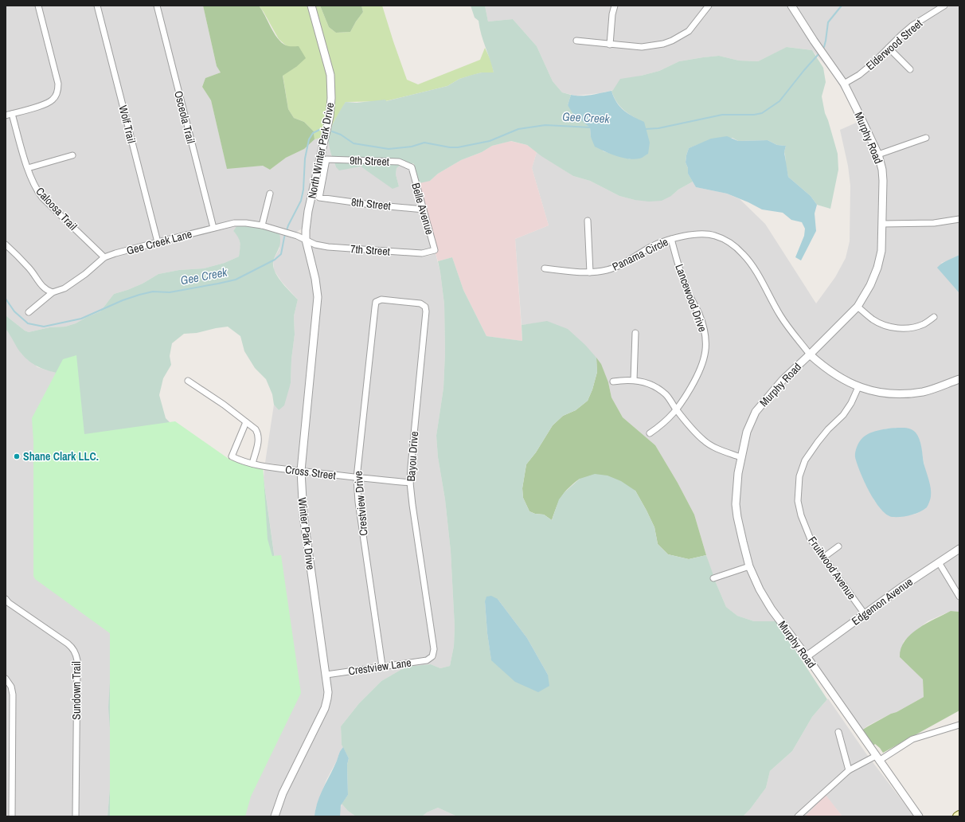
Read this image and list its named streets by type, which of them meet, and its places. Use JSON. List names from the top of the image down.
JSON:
{
  "streets": {
    "street": [
      "Elderwood Street",
      "Osceola Trail",
      "Wolf Trail",
      "Murphy Road",
      "North Winter Park Drive",
      "9th Street",
      "8th Street",
      "Caloosa Trail",
      "Belle Avenue",
      "Gee Creek Lane",
      "7th Street",
      "Panama Circle",
      "Lancewood Drive",
      "Bayou Drive",
      "Cross Street",
      "Crestview Drive",
      "Winter Park Drive",
      "Fruitwood Avenue",
      "Edgemon Avenue",
      "Crestview Lane",
      "Sundown Trail"
    ]
  },
  "crossings": [
    ["Elderwood Street", "Murphy Road"],
    ["Osceola Trail", "Gee Creek Lane"],
    ["Wolf Trail", "Gee Creek Lane"],
    ["Murphy Road", "Panama Circle"],
    ["Murphy Road", "Edgemon Avenue"],
    ["North Winter Park Drive", "Gee Creek Lane"],
    ["North Winter Park Drive", "7th Street"],
    ["North Winter Park Drive", "Winter Park Drive"],
    ["9th Street", "8th Street"],
    ["9th Street", "Belle Avenue"],
    ["8th Street", "Belle Avenue"],
    ["Caloosa Trail", "Gee Creek Lane"],
    ["Belle Avenue", "7th Street"],
    ["Gee Creek Lane", "7th Street"],
    ["Gee Creek Lane", "Winter Park Drive"],
    ["7th Street", "Winter Park Drive"],
    ["Panama Circle", "Lancewood Drive"],
    ["Bayou Drive", "Cross Street"],
    ["Bayou Drive", "Crestview Drive"],
    ["Bayou Drive", "Crestview Lane"],
    ["Cross Street", "Crestview Drive"],
    ["Cross Street", "Winter Park Drive"],
    ["Crestview Drive", "Crestview Lane"],
    ["Winter Park Drive", "Crestview Lane"],
    ["Fruitwood Avenue", "Edgemon Avenue"]
  ],
  "water": ["Gee Creek"],
  "places": ["Shane Clark LLC."]
}
